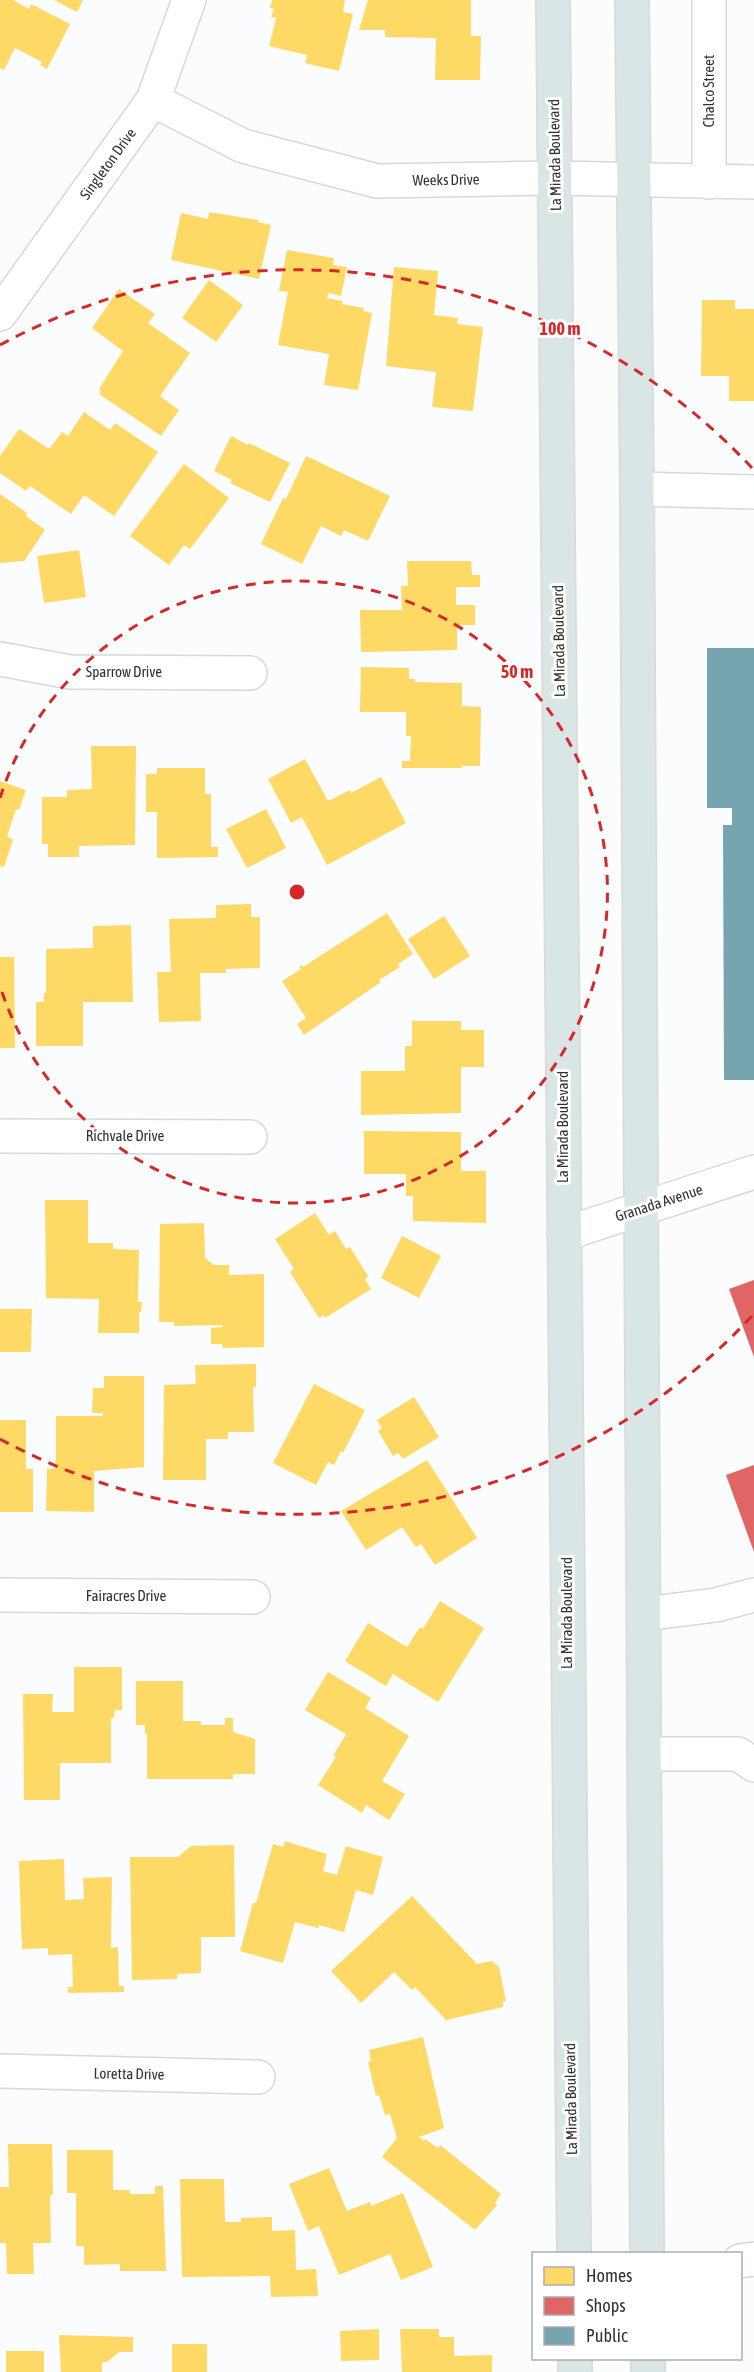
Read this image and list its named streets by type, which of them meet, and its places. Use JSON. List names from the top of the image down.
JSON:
{
  "streets": {
    "main road": ["La Mirada Boulevard"],
    "street": [
      "Chalco Street",
      "Singleton Drive",
      "Weeks Drive",
      "Sparrow Drive",
      "Richvale Drive",
      "Granada Avenue",
      "Fairacres Drive",
      "Loretta Drive"
    ]
  },
  "crossings": [
    ["Chalco Street", "Weeks Drive"],
    ["La Mirada Boulevard", "Weeks Drive"],
    ["La Mirada Boulevard", "Granada Avenue"],
    ["Singleton Drive", "Weeks Drive"]
  ],
  "legend": ["Homes", "Shops", "Public"],
  "rings": ["100 m", "50 m"]
}
